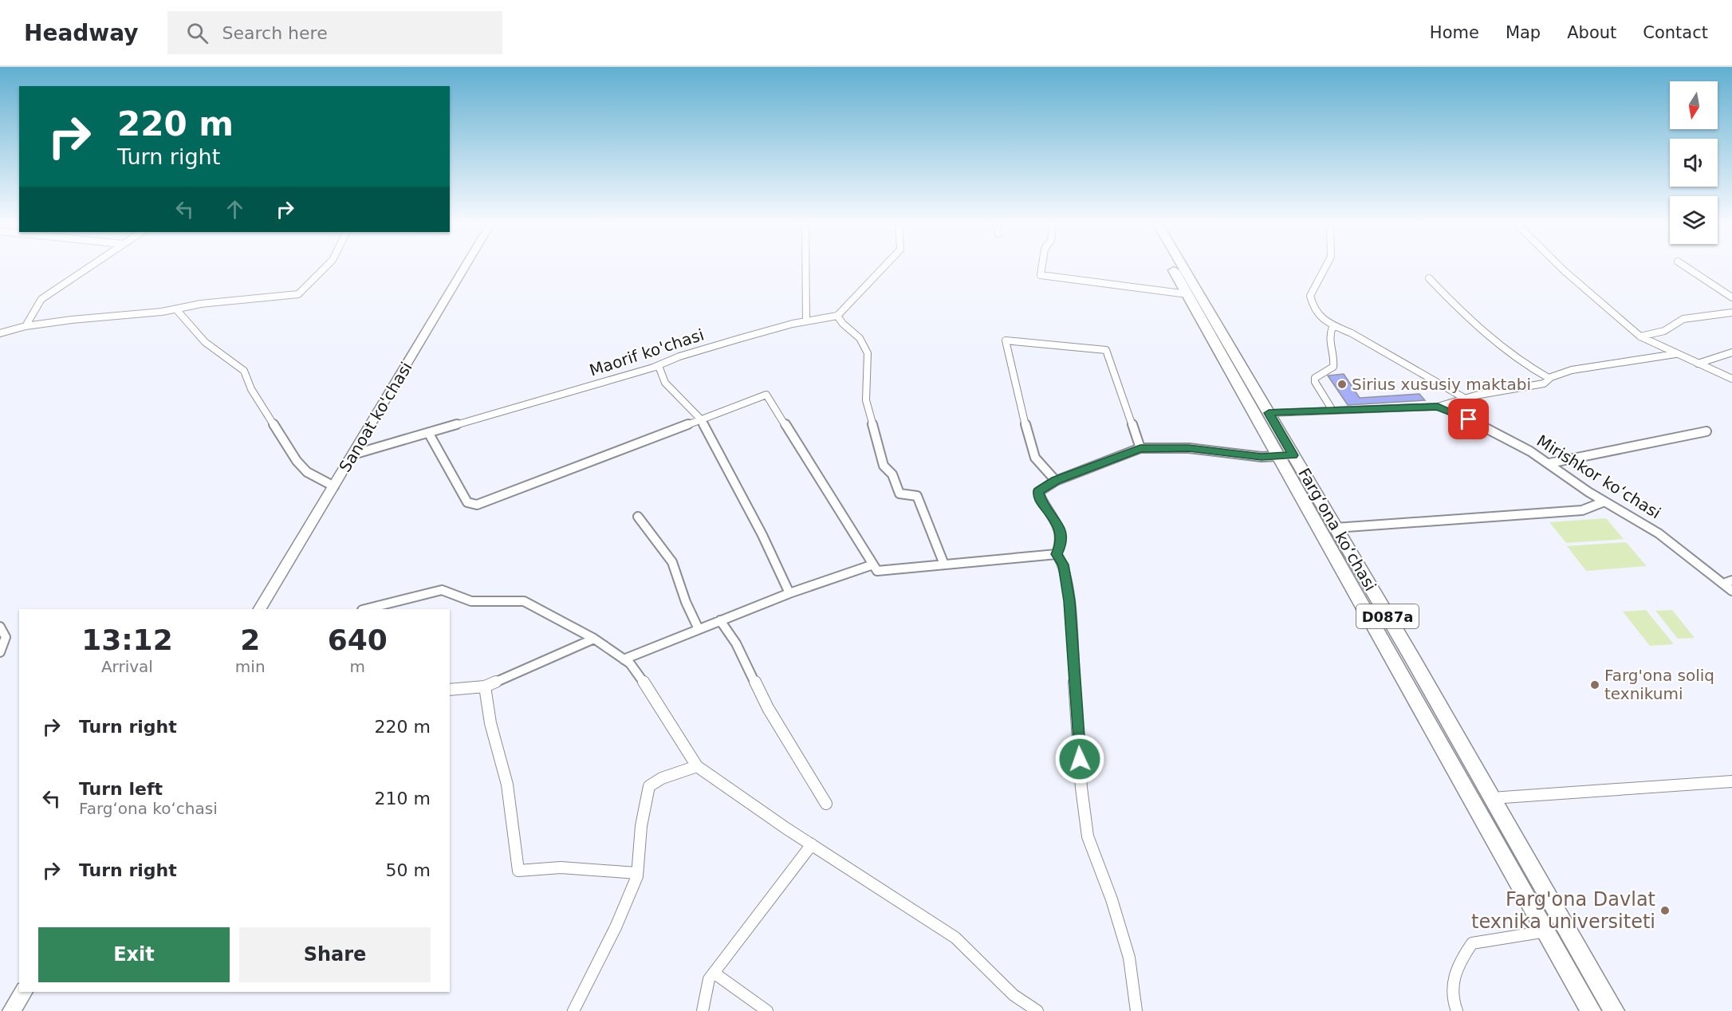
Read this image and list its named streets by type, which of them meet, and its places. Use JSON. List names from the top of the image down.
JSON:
{
  "streets": {
    "main road": ["Sanoat ko'chasi", "Fargʻona koʻchasi", "D087a"],
    "street": ["Maorif ko'chasi", "Mirishkor koʻchasi"]
  },
  "crossings": [
    ["Maorif ko'chasi", "Sanoat ko'chasi"]
  ],
  "places": ["Sirius xususiy maktabi", "Farg'ona soliq texnikumi", "Farg'ona Davlat texnika universiteti"],
  "north": "bottom",
  "page": {
    "header": "Headway",
    "search": "Search here",
    "nav": [
      "Home",
      "Map",
      "About",
      "Contact"
    ],
    "turn": ["220 m", "Turn right"],
    "eta": [
      "13:12",
      "Arrival",
      "2",
      "min",
      "640",
      "m"
    ],
    "list": [
      {
        "name": "Turn right",
        "value": "220 m"
      },
      {
        "name": "Turn left",
        "note": "Fargʻona koʻchasi",
        "value": "210 m"
      },
      {
        "name": "Turn right",
        "value": "50 m"
      }
    ],
    "buttons": ["Exit", "Share"]
  }
}
